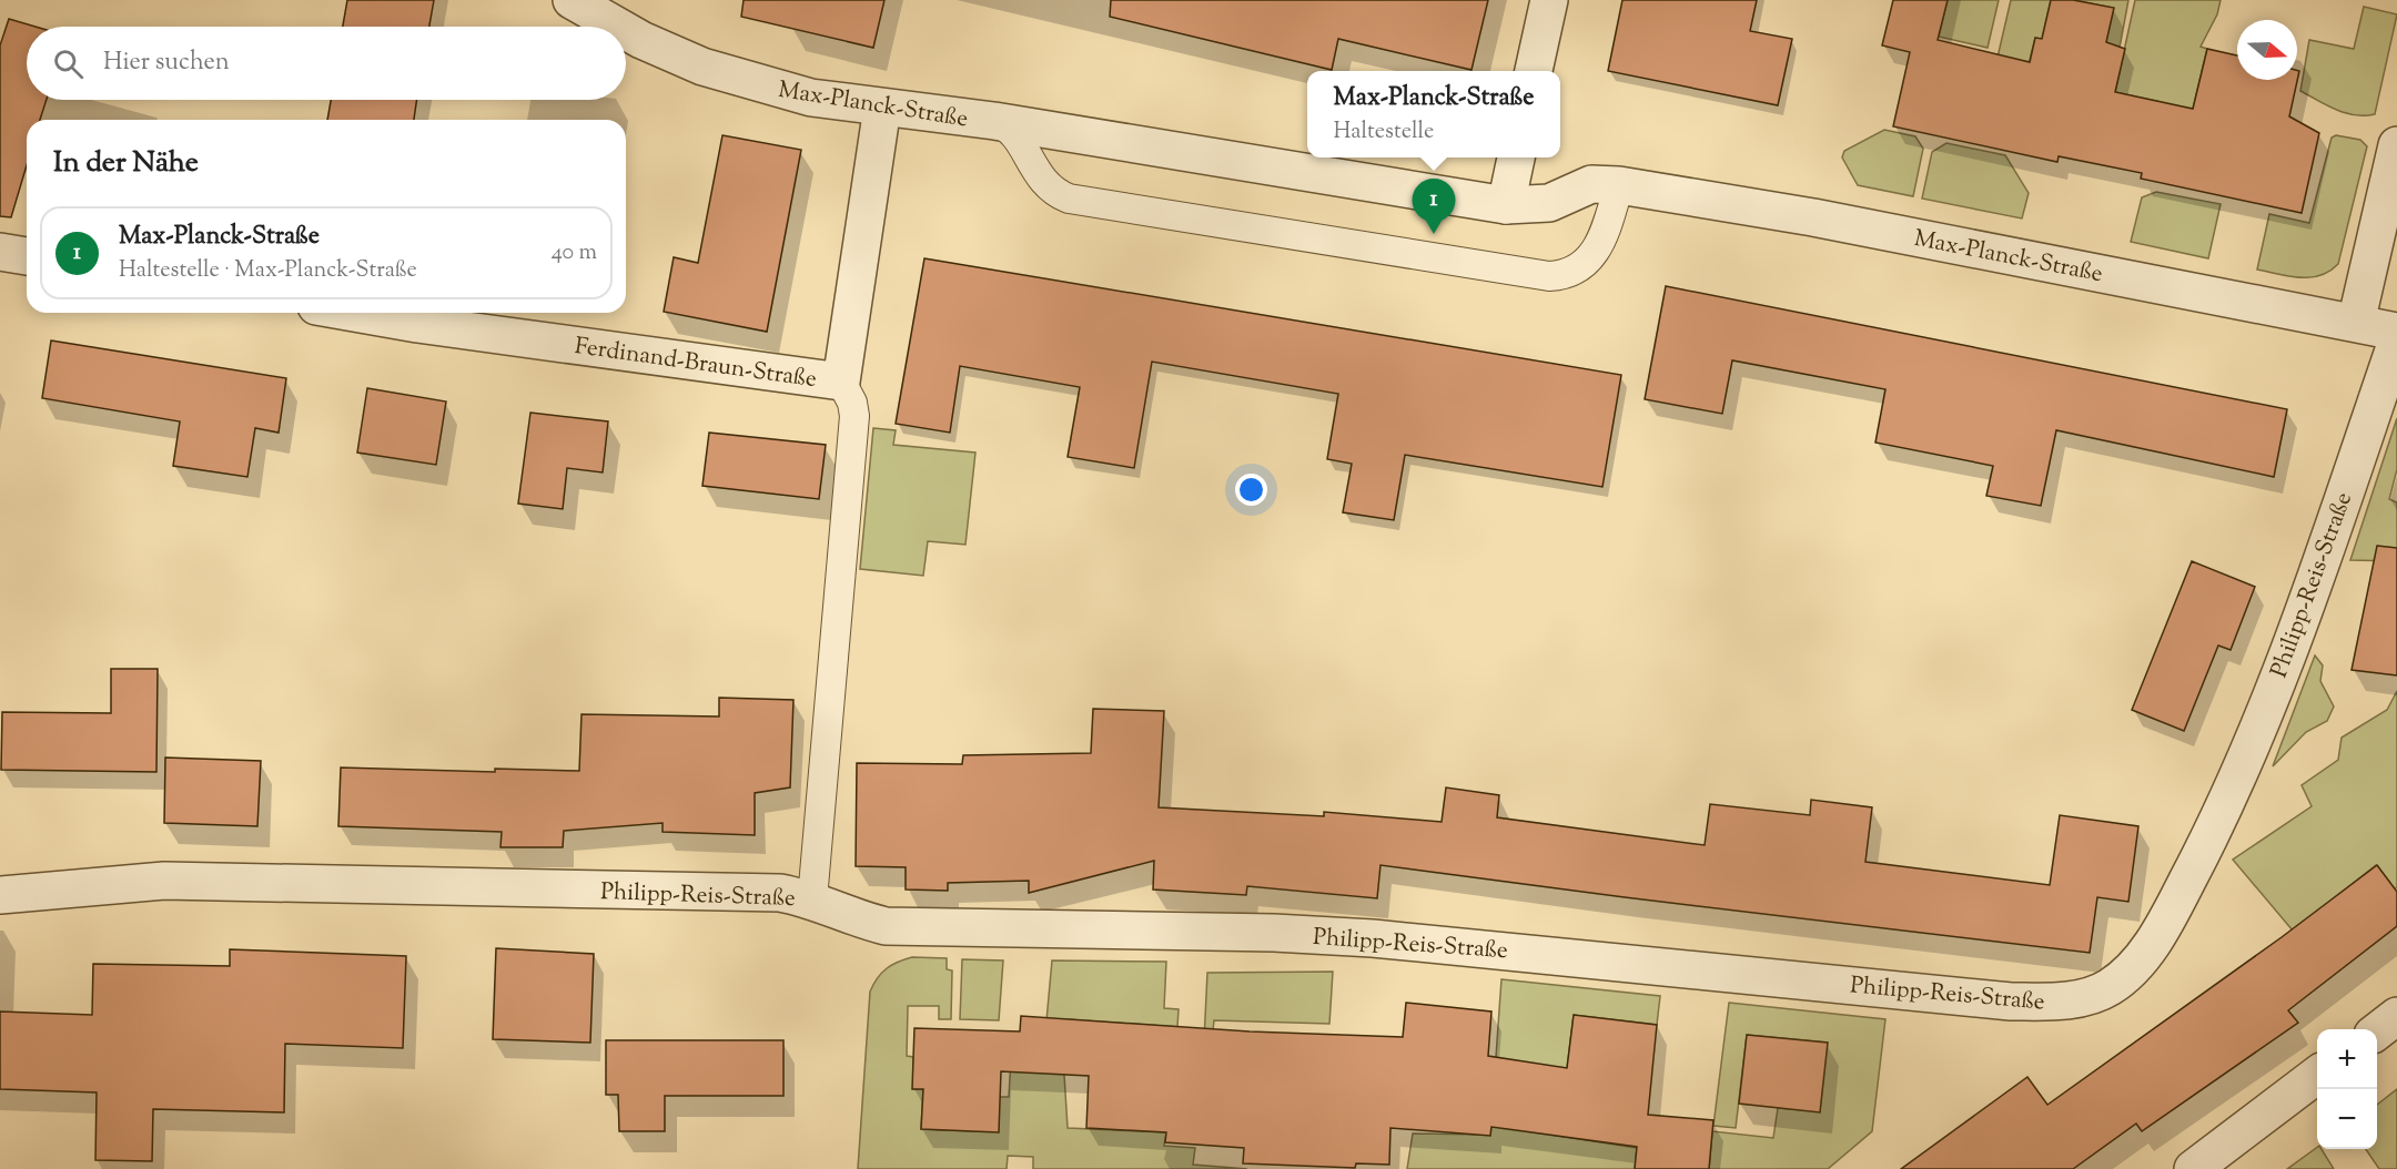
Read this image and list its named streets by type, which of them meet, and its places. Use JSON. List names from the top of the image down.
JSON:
{
  "streets": {
    "street": ["Max-Planck-Straße", "Ferdinand-Braun-Straße", "Philipp-Reis-Straße"]
  },
  "crossings": [
    ["Max-Planck-Straße", "Ferdinand-Braun-Straße"]
  ],
  "north": "right",
  "page": {
    "search": "Hier suchen",
    "popup": ["Max-Planck-Straße", "Haltestelle"],
    "heading": "In der Nähe",
    "pins": "1",
    "list": [
      {
        "mark": "1",
        "name": "Max-Planck-Straße",
        "note": "Haltestelle · Max-Planck-Straße",
        "value": "40 m"
      }
    ],
    "map_buttons": ["+", "−"]
  }
}
